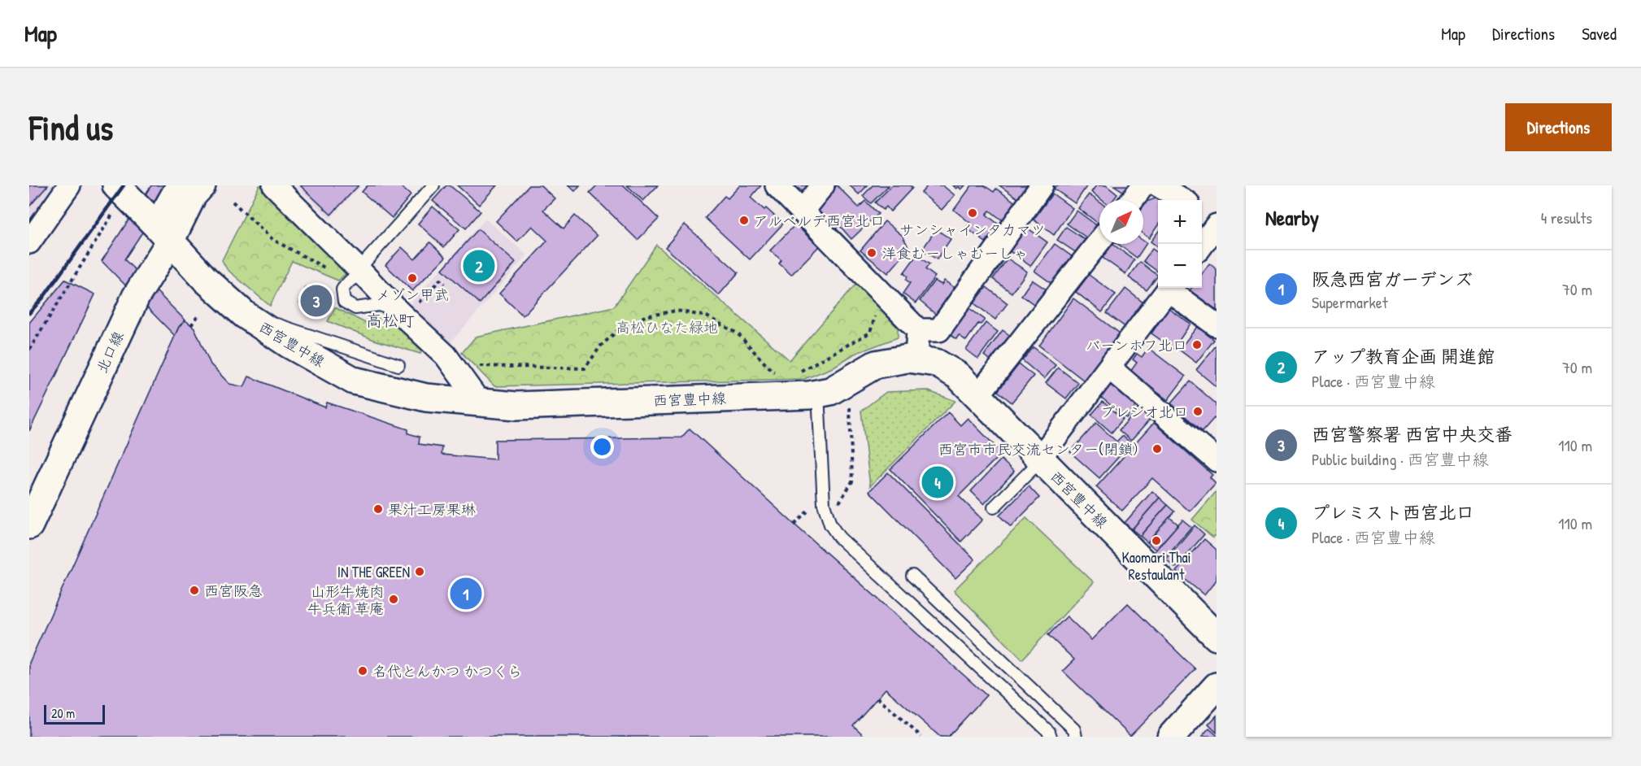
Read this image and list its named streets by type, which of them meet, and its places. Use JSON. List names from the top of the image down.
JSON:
{
  "streets": {
    "main road": ["西宮豊中線", "北口線"]
  },
  "crossings": [
    ["西宮豊中線", "北口線"]
  ],
  "districts": ["高松町"],
  "parks": ["高松ひなた緑地"],
  "places": [
    "サンシャインタカマツ",
    "アルベルデ西宮北口",
    "洋食むーしゃむーしゃ",
    "メゾン甲武",
    "バーンホフ北口",
    "プレジオ北口",
    "西宮市市民交流センター(閉鎖）",
    "果汁工房果琳",
    "Kaomari Thai Restaulant",
    "IN THE GREEN",
    "西宮阪急",
    "山形牛焼肉 牛兵衛 草庵",
    "名代とんかつ かつくら"
  ],
  "scale_bar": "20 m",
  "north": "top right",
  "page": {
    "header": "Map",
    "nav": ["Map", "Directions", "Saved"],
    "buttons": "Directions",
    "title": "Find us",
    "heading": ["Nearby", "4 results"],
    "map_buttons": ["+", "−"],
    "pins": [
      "2",
      "3",
      "4",
      "1"
    ],
    "list": [
      {
        "mark": "1",
        "name": "阪急西宮ガーデンズ",
        "note": "Supermarket",
        "value": "70 m"
      },
      {
        "mark": "2",
        "name": "アップ教育企画 開進館",
        "note": "Place · 西宮豊中線",
        "value": "70 m"
      },
      {
        "mark": "3",
        "name": "西宮警察署 西宮中央交番",
        "note": "Public building · 西宮豊中線",
        "value": "110 m"
      },
      {
        "mark": "4",
        "name": "プレミスト西宮北口",
        "note": "Place · 西宮豊中線",
        "value": "110 m"
      }
    ],
    "scale": "20 m"
  }
}
